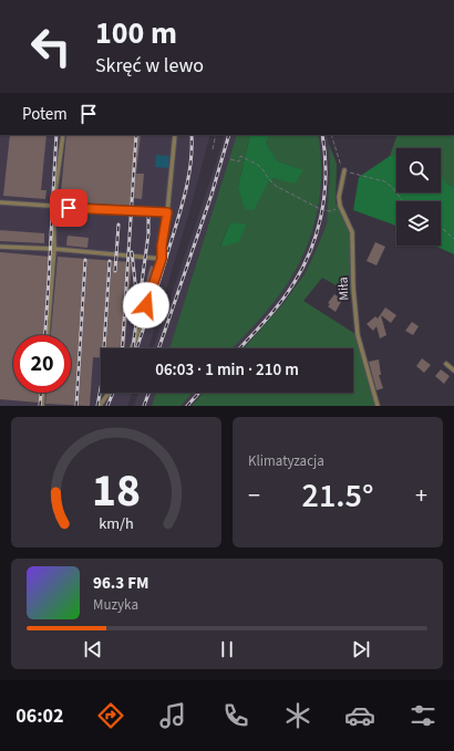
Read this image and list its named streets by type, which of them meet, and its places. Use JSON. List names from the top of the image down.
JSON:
{
  "streets": {
    "lane": ["Miła"]
  },
  "page": {
    "turn": ["100 m", "Skręć w lewo"],
    "then": "Potem",
    "limit": "20",
    "trip": "06:03 · 1 min · 210 m",
    "tile": "Klimatyzacja",
    "heat": ["−", "21.5°", "+"],
    "song": ["96.3 FM", "Muzyka"],
    "tabs": "06:02",
    "gauge": ["18", "km/h"]
  }
}
